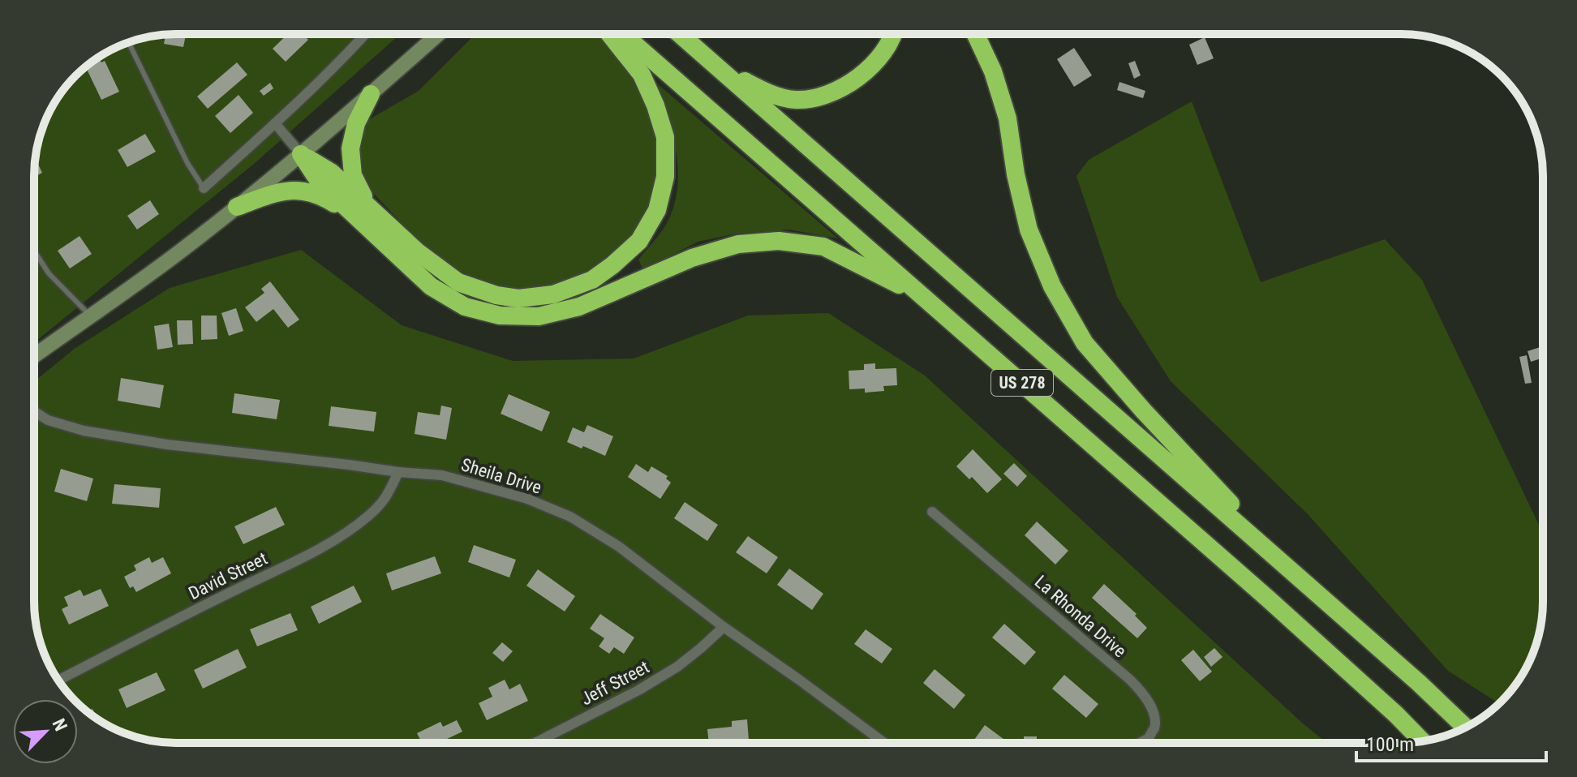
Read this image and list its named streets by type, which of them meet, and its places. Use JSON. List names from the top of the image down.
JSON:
{
  "streets": {
    "highway": ["US 278"],
    "street": [
      "Sheila Drive",
      "David Street",
      "La Rhonda Drive",
      "Jeff Street"
    ]
  },
  "crossings": [
    ["Sheila Drive", "David Street"],
    ["Sheila Drive", "Jeff Street"]
  ],
  "scale_bar": "100 m",
  "north": "top right"
}
